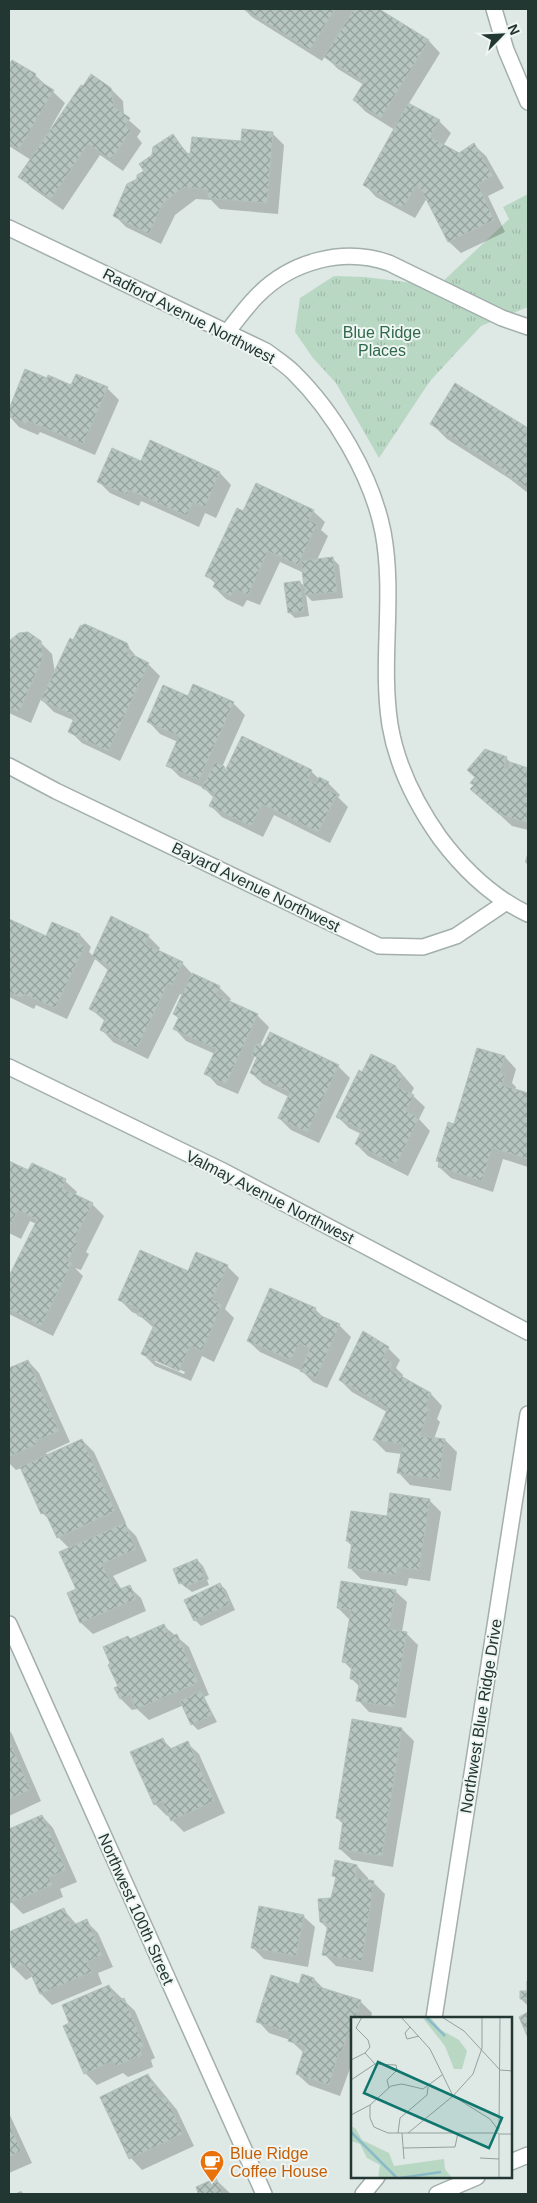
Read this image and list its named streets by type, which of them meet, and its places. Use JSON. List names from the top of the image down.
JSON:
{
  "streets": {
    "street": [
      "Radford Avenue Northwest",
      "Bayard Avenue Northwest",
      "Valmay Avenue Northwest",
      "Northwest Blue Ridge Drive",
      "Northwest 100th Street"
    ]
  },
  "crossings": [
    ["Radford Avenue Northwest", "Bayard Avenue Northwest"]
  ],
  "parks": ["Blue Ridge Places"],
  "places": {
    "cafe": ["Blue Ridge Coffee House"]
  },
  "north": "top right"
}
